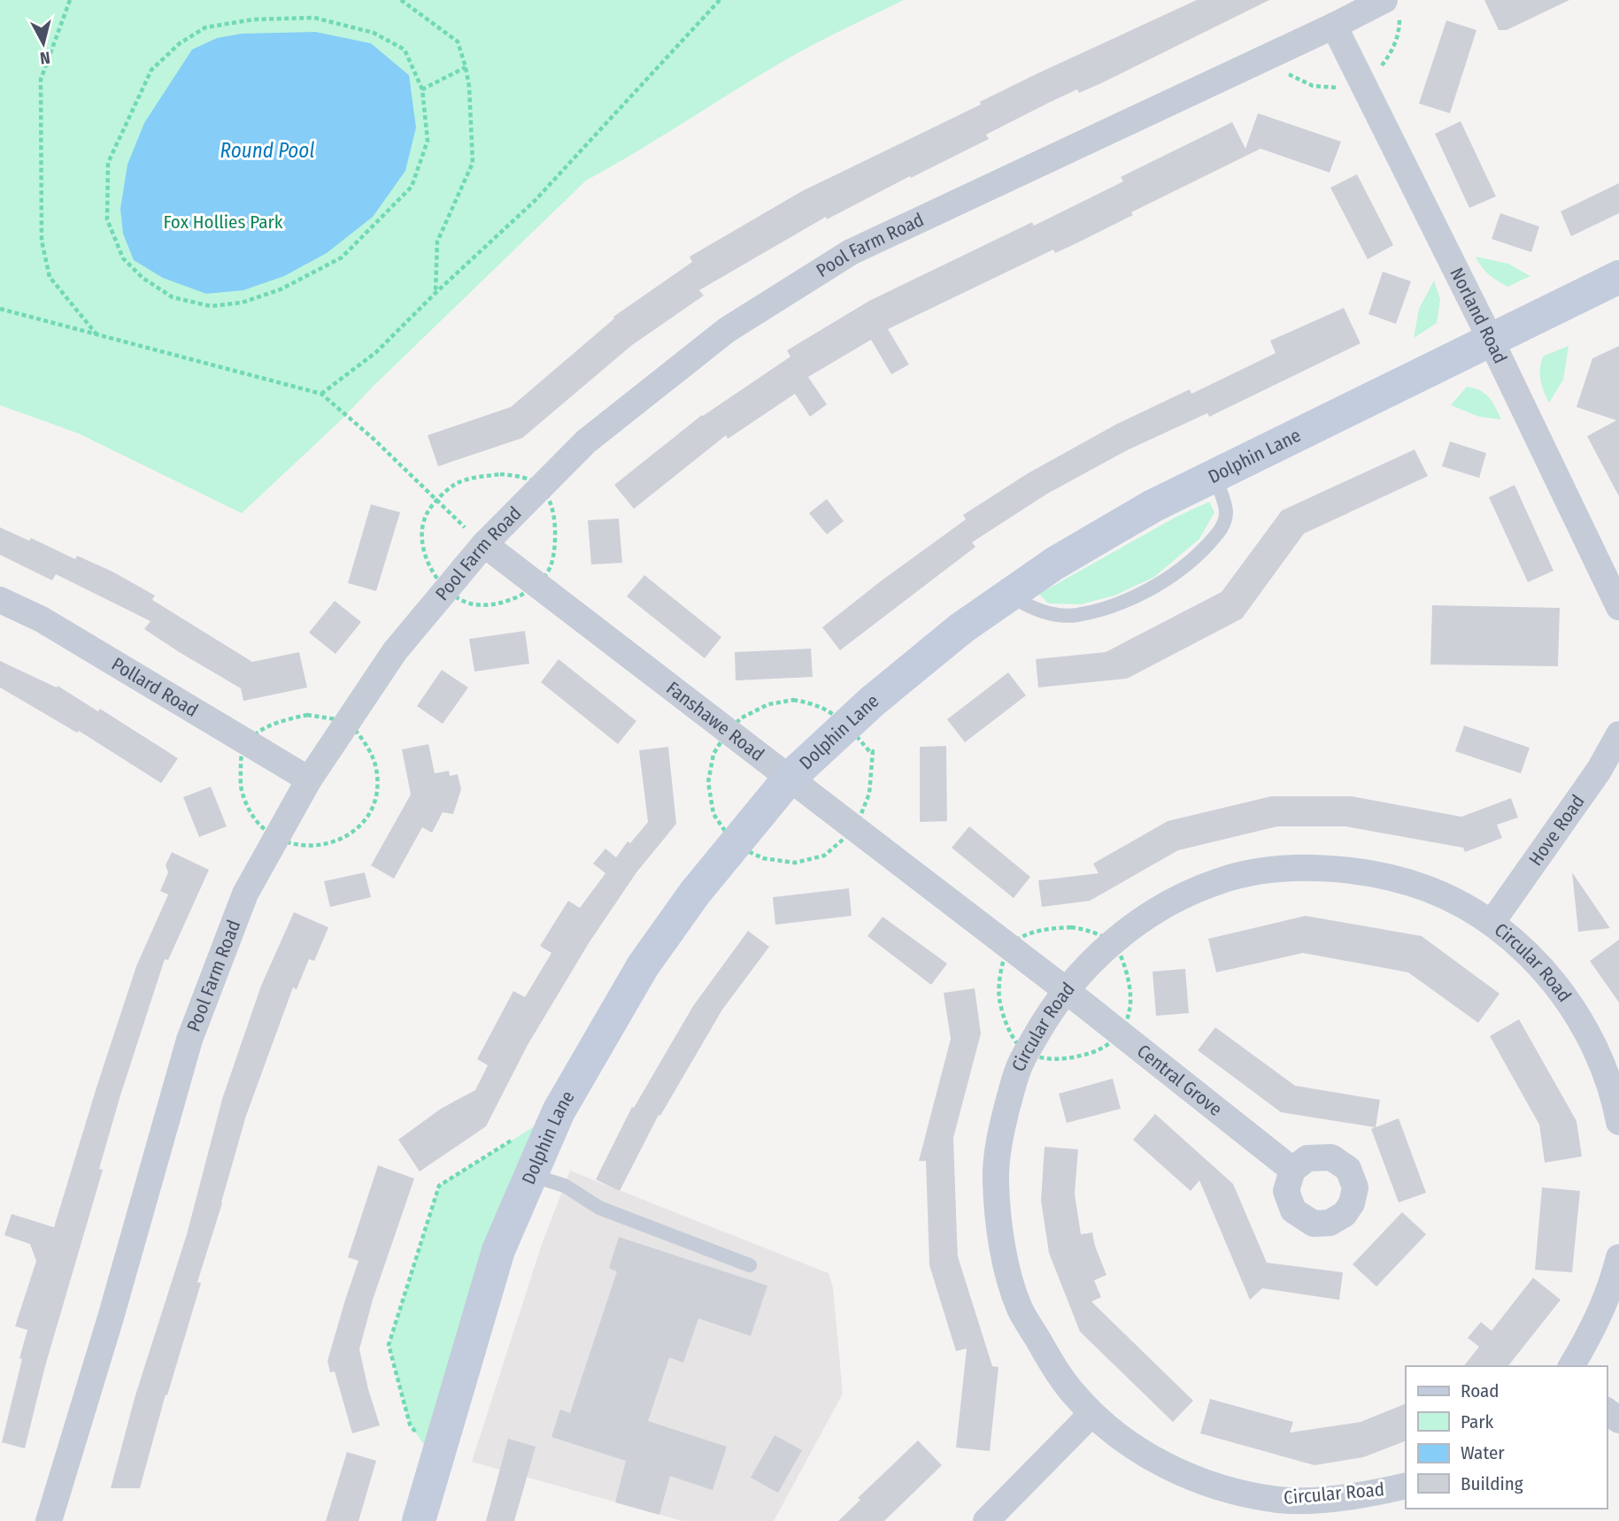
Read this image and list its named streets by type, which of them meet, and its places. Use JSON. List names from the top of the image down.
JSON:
{
  "streets": {
    "street": [
      "Pool Farm Road",
      "Norland Road",
      "Dolphin Lane",
      "Pollard Road",
      "Fanshawe Road",
      "Hove Road",
      "Circular Road",
      "Central Grove"
    ]
  },
  "crossings": [
    ["Pool Farm Road", "Norland Road"],
    ["Pool Farm Road", "Pollard Road"],
    ["Pool Farm Road", "Fanshawe Road"],
    ["Norland Road", "Dolphin Lane"],
    ["Dolphin Lane", "Fanshawe Road"],
    ["Fanshawe Road", "Circular Road"],
    ["Fanshawe Road", "Central Grove"],
    ["Hove Road", "Circular Road"],
    ["Circular Road", "Central Grove"]
  ],
  "water": ["Round Pool"],
  "parks": ["Fox Hollies Park"],
  "legend": [
    "Road",
    "Park",
    "Water",
    "Building"
  ],
  "north": "bottom"
}
